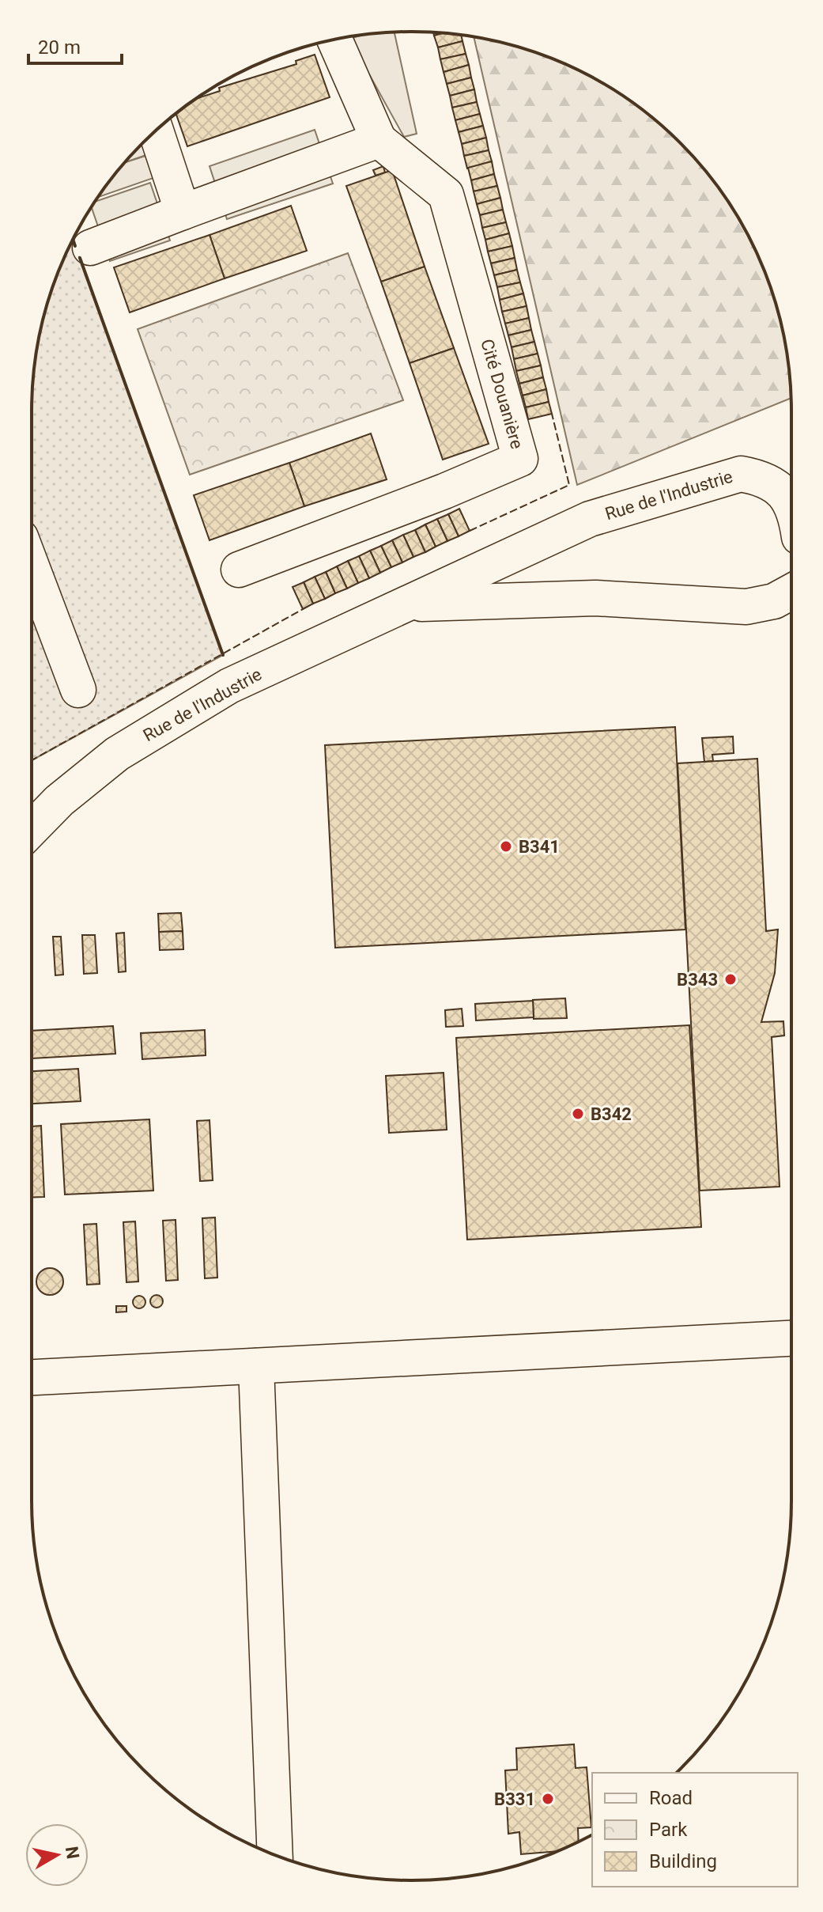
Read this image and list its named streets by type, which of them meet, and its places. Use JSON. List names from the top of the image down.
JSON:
{
  "streets": {
    "street": ["Cité Douanière", "Rue de l'Industrie"]
  },
  "places": [
    "B341",
    "B343",
    "B342",
    "B331"
  ],
  "legend": ["Road", "Park", "Building"],
  "scale_bar": "20 m",
  "north": "right"
}
